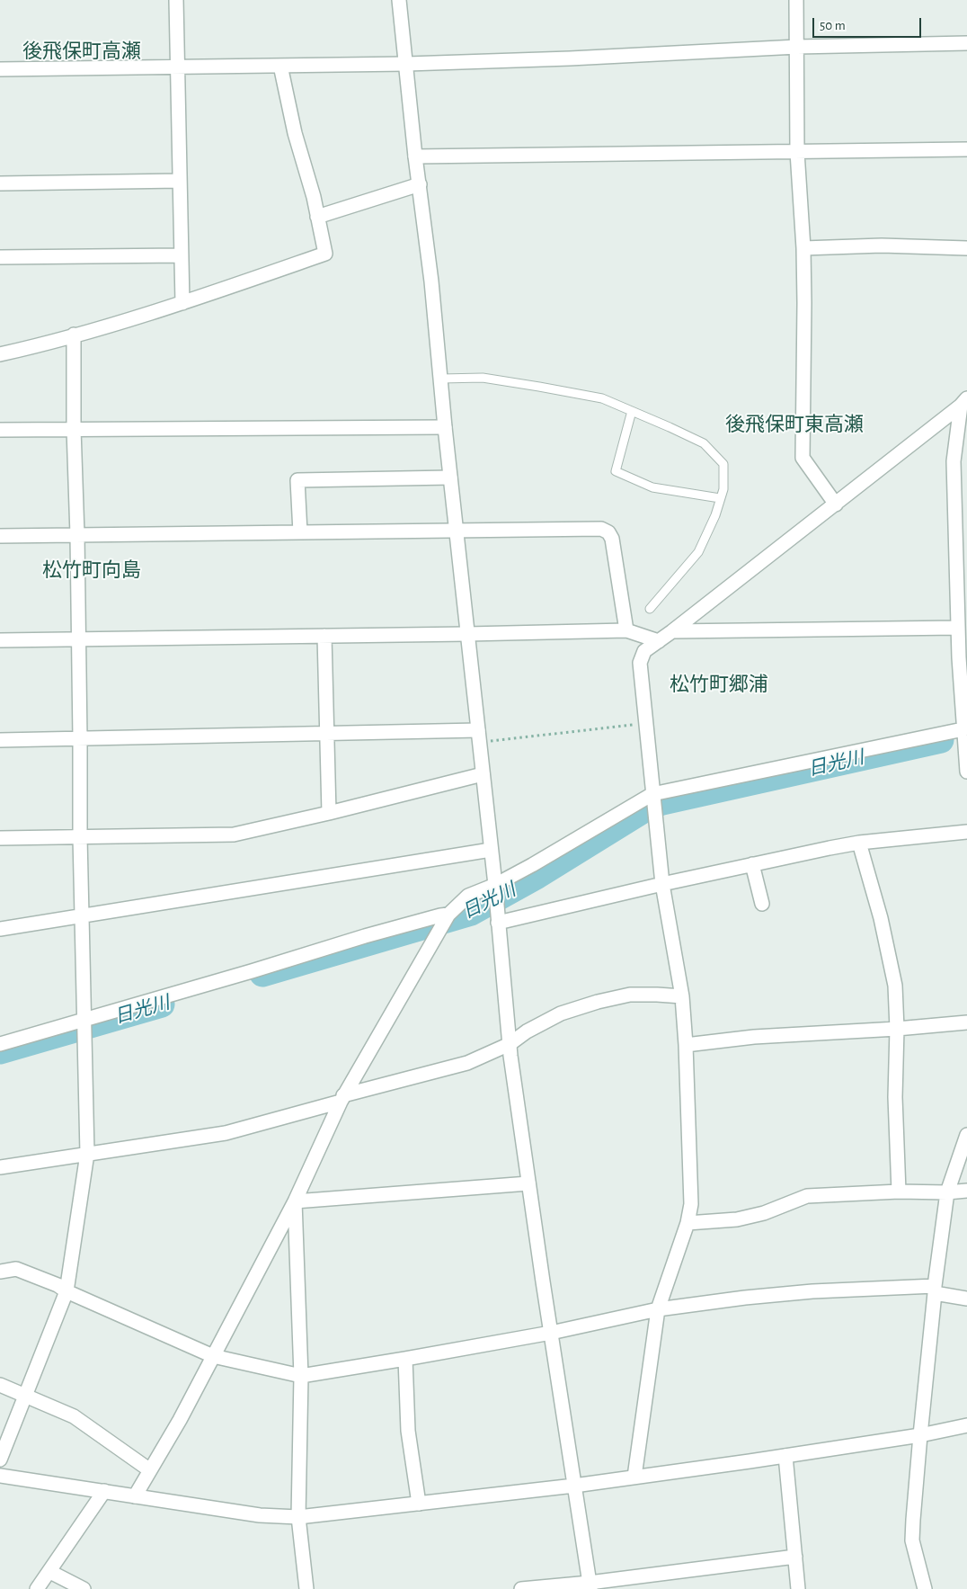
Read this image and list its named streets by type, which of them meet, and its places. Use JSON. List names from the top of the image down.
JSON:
{
  "districts": [
    "後飛保町高瀬",
    "後飛保町東高瀬",
    "松竹町向島",
    "松竹町郷浦"
  ],
  "water": ["日光川"],
  "scale_bar": "50 m"
}
